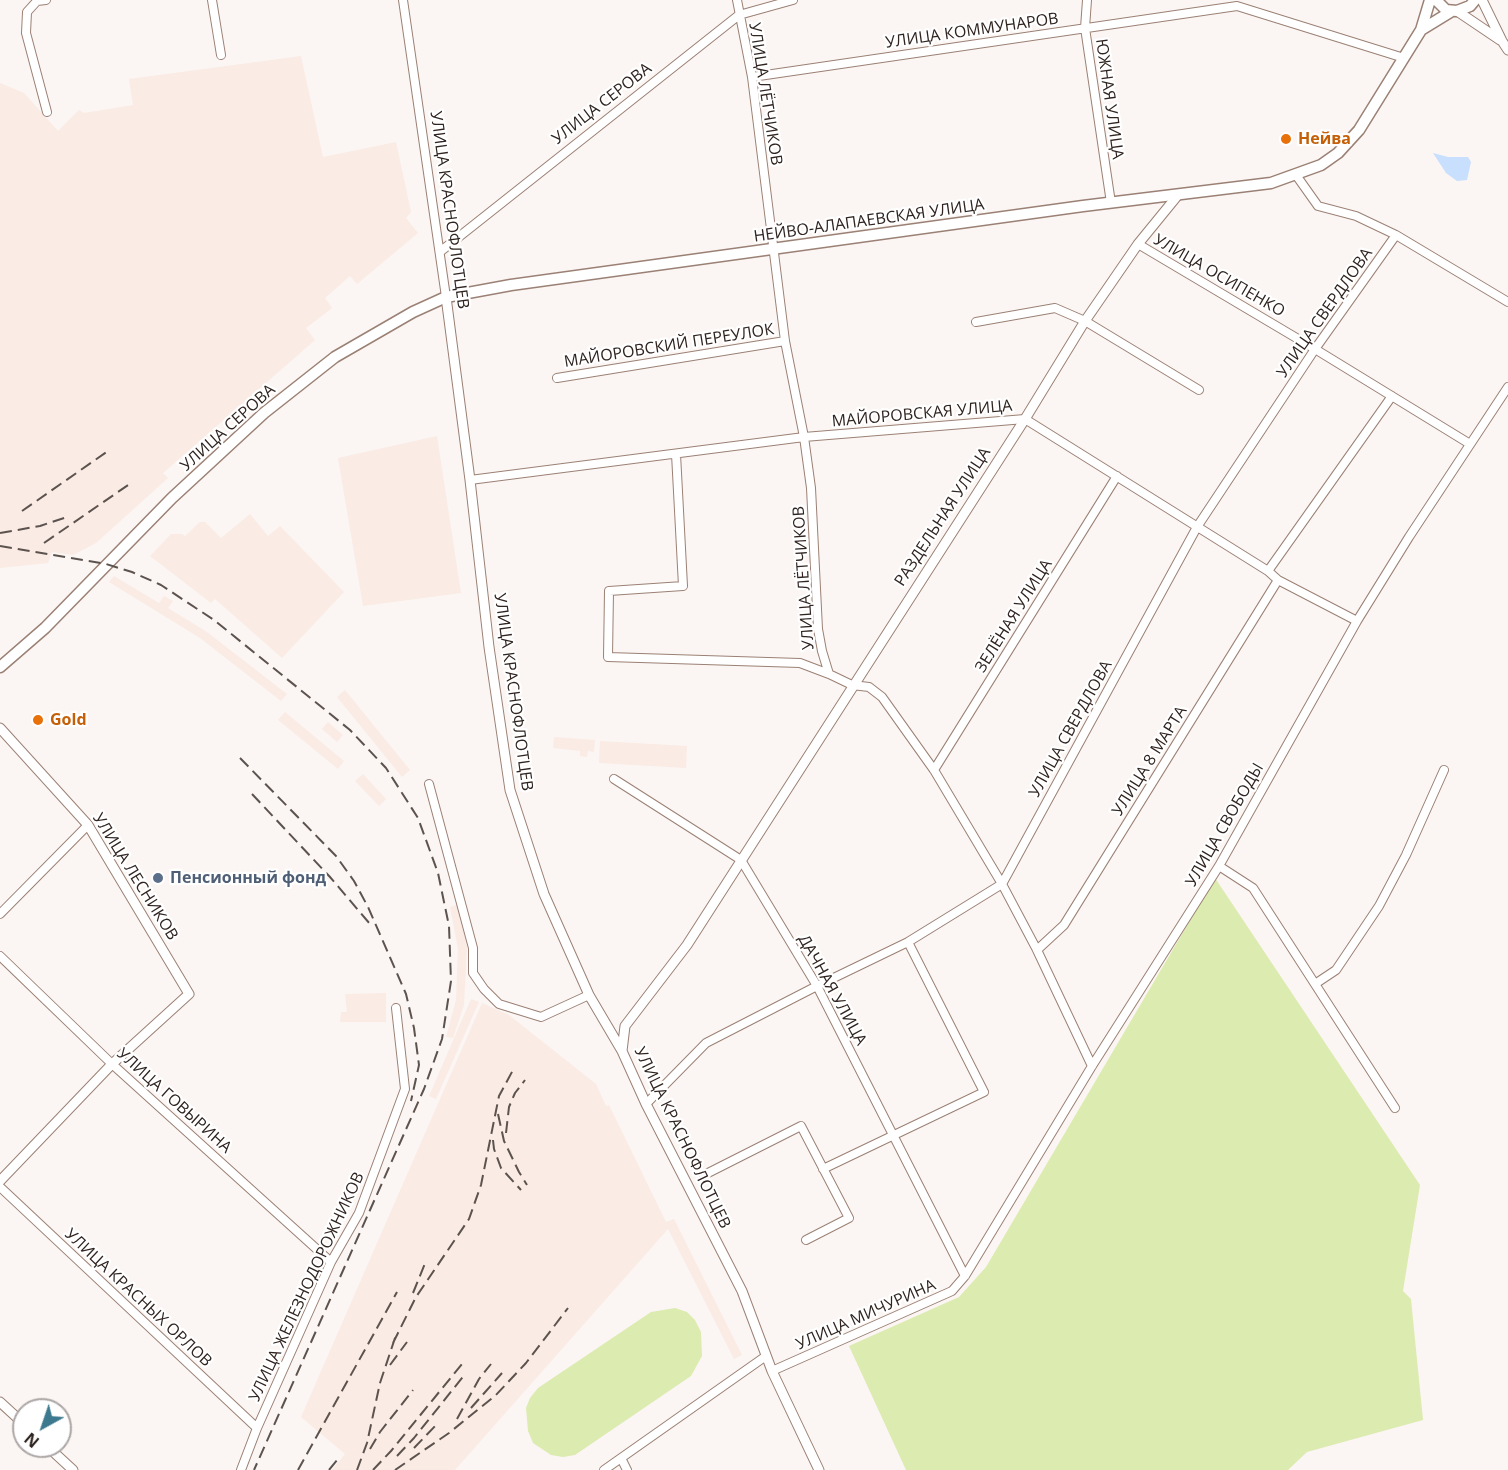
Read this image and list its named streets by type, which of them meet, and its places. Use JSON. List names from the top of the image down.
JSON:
{
  "streets": {
    "main road": ["УЛИЦА СЕРОВА", "НЕЙВО-АЛАПАЕВСКАЯ УЛИЦА"],
    "street": [
      "УЛИЦА КОММУНАРОВ",
      "УЛИЦА ЛЁТЧИКОВ",
      "ЮЖНАЯ УЛИЦА",
      "УЛИЦА КРАСНОФЛОТЦЕВ",
      "УЛИЦА ОСИПЕНКО",
      "УЛИЦА СВЕРДЛОВА",
      "МАЙОРОВСКИЙ ПЕРЕУЛОК",
      "МАЙОРОВСКАЯ УЛИЦА",
      "РАЗДЕЛЬНАЯ УЛИЦА",
      "ЗЕЛЁНАЯ УЛИЦА",
      "УЛИЦА 8 МАРТА",
      "УЛИЦА СВОБОДЫ",
      "УЛИЦА ЛЕСНИКОВ",
      "ДАЧНАЯ УЛИЦА",
      "УЛИЦА ГОВЫРИНА",
      "УЛИЦА ЖЕЛЕЗНОДОРОЖНИКОВ",
      "УЛИЦА КРАСНЫХ ОРЛОВ",
      "УЛИЦА МИЧУРИНА"
    ]
  },
  "crossings": [
    ["УЛИЦА КОММУНАРОВ", "УЛИЦА ЛЁТЧИКОВ"],
    ["УЛИЦА КОММУНАРОВ", "ЮЖНАЯ УЛИЦА"],
    ["УЛИЦА КОММУНАРОВ", "НЕЙВО-АЛАПАЕВСКАЯ УЛИЦА"],
    ["УЛИЦА ЛЁТЧИКОВ", "УЛИЦА СЕРОВА"],
    ["УЛИЦА ЛЁТЧИКОВ", "НЕЙВО-АЛАПАЕВСКАЯ УЛИЦА"],
    ["УЛИЦА ЛЁТЧИКОВ", "МАЙОРОВСКИЙ ПЕРЕУЛОК"],
    ["УЛИЦА ЛЁТЧИКОВ", "МАЙОРОВСКАЯ УЛИЦА"],
    ["УЛИЦА СЕРОВА", "УЛИЦА КРАСНОФЛОТЦЕВ"],
    ["УЛИЦА СЕРОВА", "НЕЙВО-АЛАПАЕВСКАЯ УЛИЦА"],
    ["УЛИЦА КРАСНОФЛОТЦЕВ", "НЕЙВО-АЛАПАЕВСКАЯ УЛИЦА"],
    ["УЛИЦА КРАСНОФЛОТЦЕВ", "УЛИЦА СВЕРДЛОВА"],
    ["УЛИЦА КРАСНОФЛОТЦЕВ", "МАЙОРОВСКАЯ УЛИЦА"],
    ["УЛИЦА КРАСНОФЛОТЦЕВ", "РАЗДЕЛЬНАЯ УЛИЦА"],
    ["УЛИЦА КРАСНОФЛОТЦЕВ", "УЛИЦА МИЧУРИНА"],
    ["НЕЙВО-АЛАПАЕВСКАЯ УЛИЦА", "РАЗДЕЛЬНАЯ УЛИЦА"],
    ["УЛИЦА ОСИПЕНКО", "УЛИЦА СВЕРДЛОВА"],
    ["УЛИЦА ОСИПЕНКО", "РАЗДЕЛЬНАЯ УЛИЦА"],
    ["УЛИЦА ОСИПЕНКО", "УЛИЦА СВОБОДЫ"],
    ["УЛИЦА СВЕРДЛОВА", "МАЙОРОВСКАЯ УЛИЦА"],
    ["УЛИЦА СВЕРДЛОВА", "ДАЧНАЯ УЛИЦА"],
    ["МАЙОРОВСКАЯ УЛИЦА", "РАЗДЕЛЬНАЯ УЛИЦА"],
    ["МАЙОРОВСКАЯ УЛИЦА", "ЗЕЛЁНАЯ УЛИЦА"],
    ["МАЙОРОВСКАЯ УЛИЦА", "УЛИЦА 8 МАРТА"],
    ["МАЙОРОВСКАЯ УЛИЦА", "УЛИЦА СВОБОДЫ"],
    ["РАЗДЕЛЬНАЯ УЛИЦА", "ДАЧНАЯ УЛИЦА"],
    ["УЛИЦА СВОБОДЫ", "ДАЧНАЯ УЛИЦА"],
    ["УЛИЦА СВОБОДЫ", "УЛИЦА МИЧУРИНА"],
    ["УЛИЦА ЛЕСНИКОВ", "УЛИЦА ГОВЫРИНА"],
    ["ДАЧНАЯ УЛИЦА", "УЛИЦА МИЧУРИНА"],
    ["УЛИЦА ГОВЫРИНА", "УЛИЦА ЖЕЛЕЗНОДОРОЖНИКОВ"],
    ["УЛИЦА ЖЕЛЕЗНОДОРОЖНИКОВ", "УЛИЦА КРАСНЫХ ОРЛОВ"]
  ],
  "places": ["Нейва", "Gold", "Пенсионный фонд"],
  "north": "bottom left"
}
